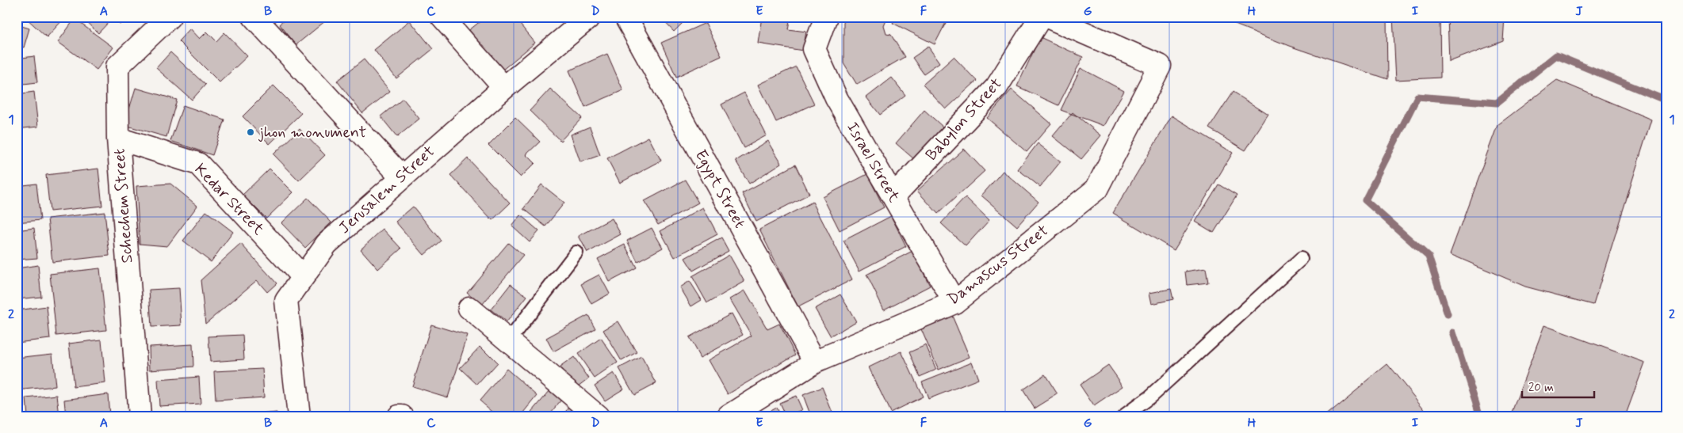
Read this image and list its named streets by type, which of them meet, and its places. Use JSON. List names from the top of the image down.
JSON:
{
  "streets": {
    "street": [
      "Babylon Street",
      "Israel Street",
      "Egypt Street",
      "Jerusalem Street",
      "Kedar Street",
      "Schechem Street",
      "Damascus Street"
    ]
  },
  "crossings": [
    ["Babylon Street", "Israel Street"],
    ["Israel Street", "Damascus Street"],
    ["Egypt Street", "Damascus Street"],
    ["Jerusalem Street", "Kedar Street"],
    ["Kedar Street", "Schechem Street"]
  ],
  "places": ["jhon monument"],
  "scale_bar": "20 m",
  "grid": {
    "columns": [
      "A",
      "B",
      "C",
      "D",
      "E",
      "F",
      "G",
      "H",
      "I",
      "J"
    ],
    "rows": ["1", "2"]
  }
}
